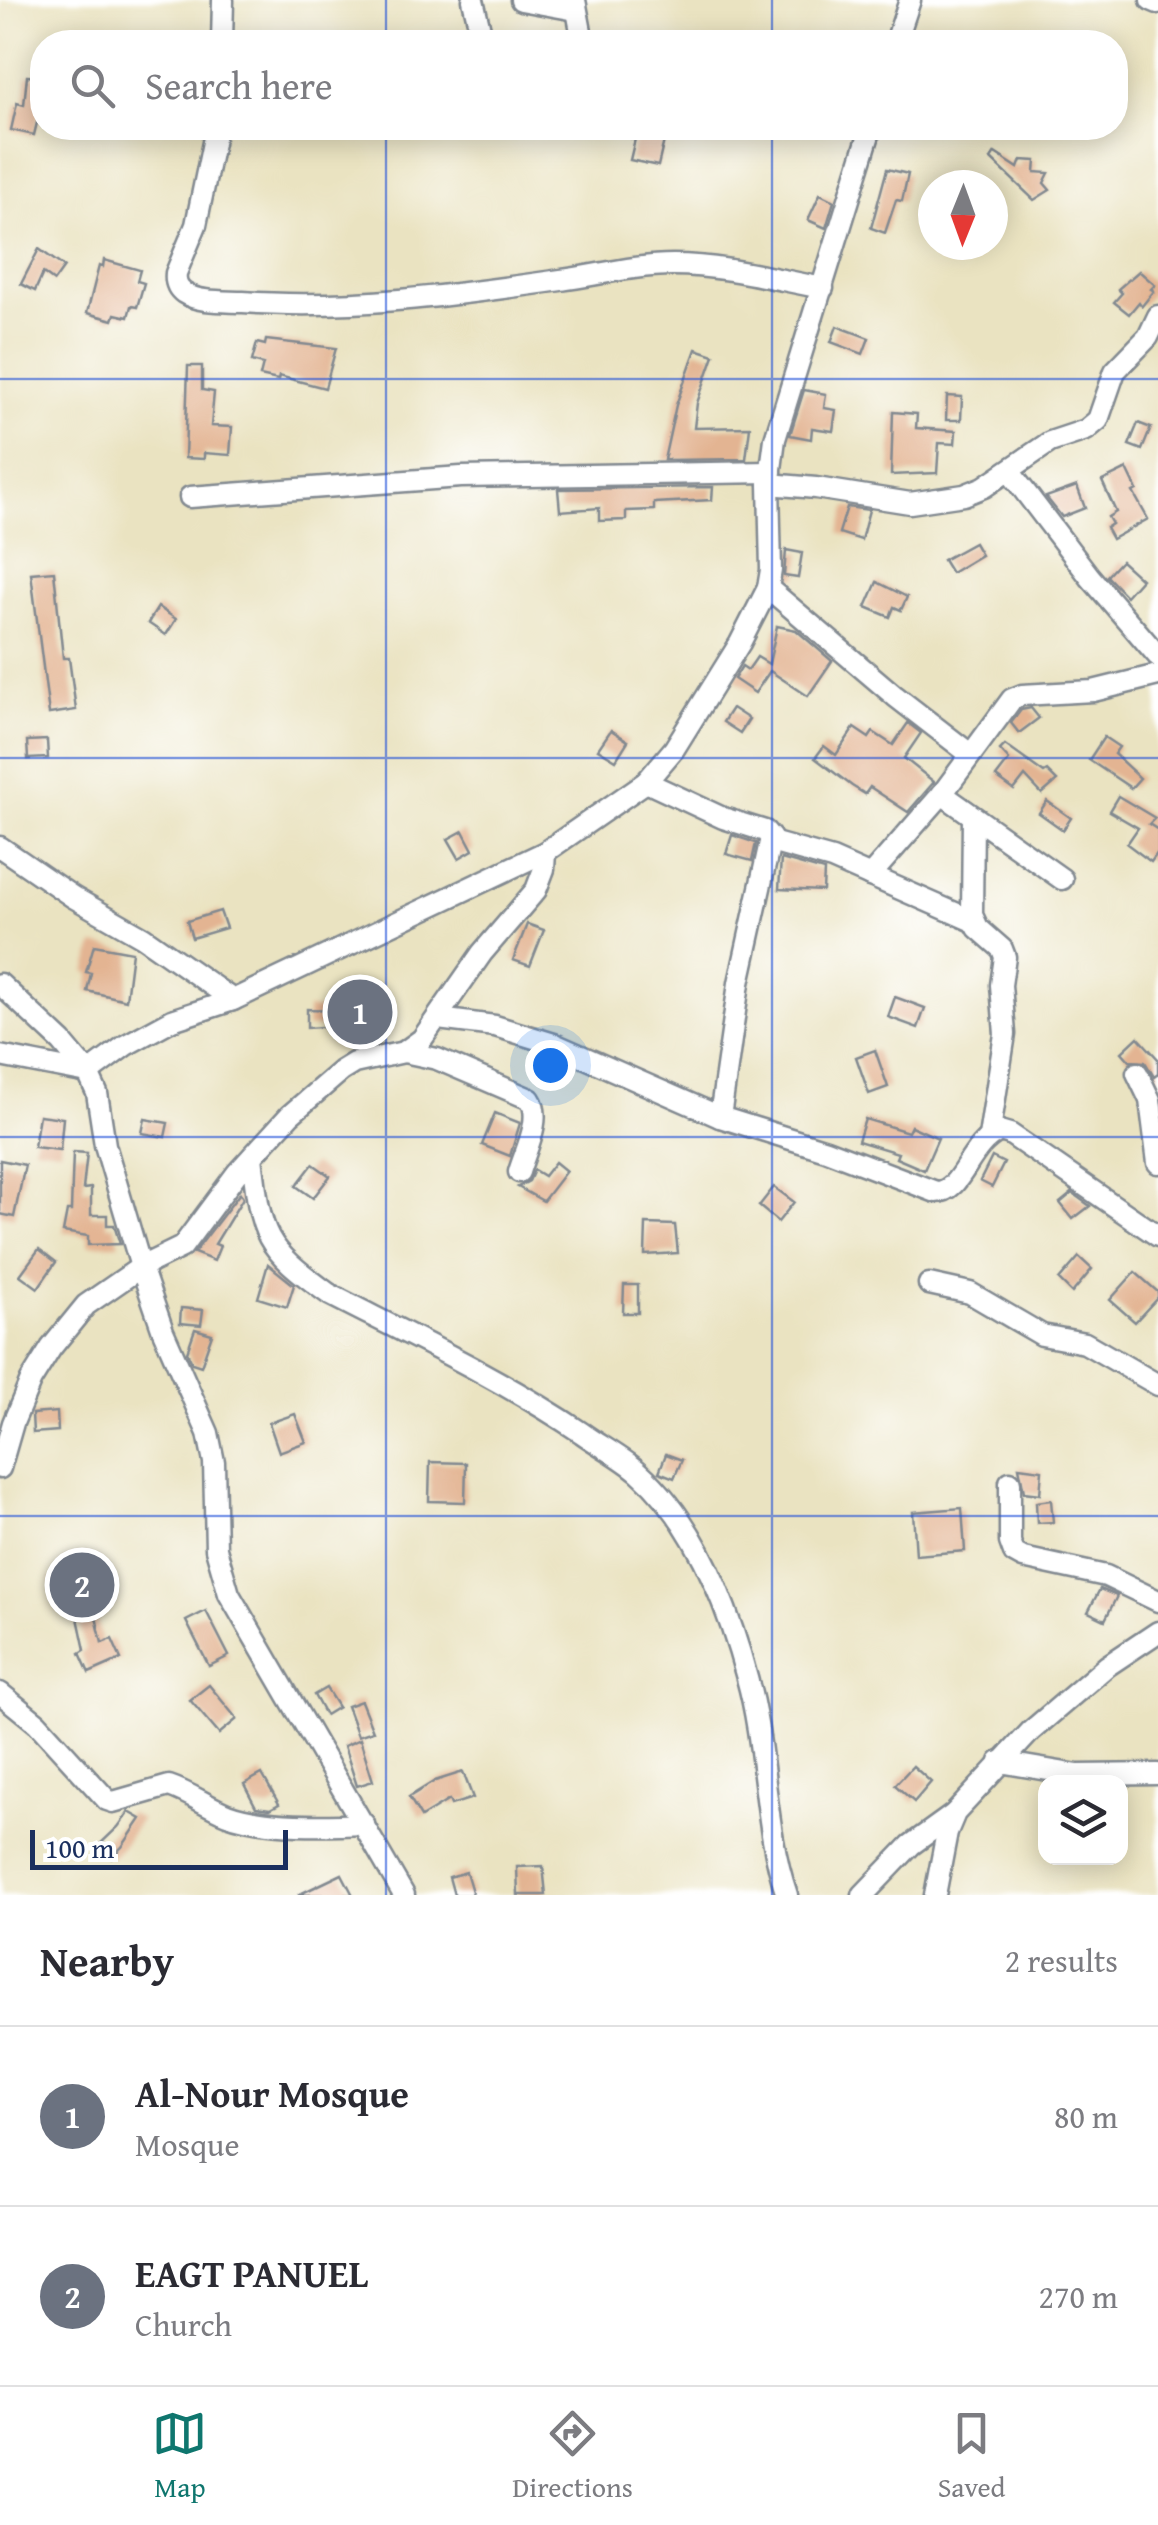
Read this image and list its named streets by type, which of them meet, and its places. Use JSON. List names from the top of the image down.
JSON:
{
  "scale_bar": "100 m",
  "north": "bottom",
  "page": {
    "search": "Search here",
    "pins": ["1", "2"],
    "scale": "100 m",
    "heading": ["Nearby", "2 results"],
    "list": [
      {
        "mark": "1",
        "name": "Al-Nour Mosque",
        "note": "Mosque",
        "value": "80 m"
      },
      {
        "mark": "2",
        "name": "EAGT PANUEL",
        "note": "Church",
        "value": "270 m"
      }
    ],
    "nav": ["Map", "Directions", "Saved"]
  }
}
